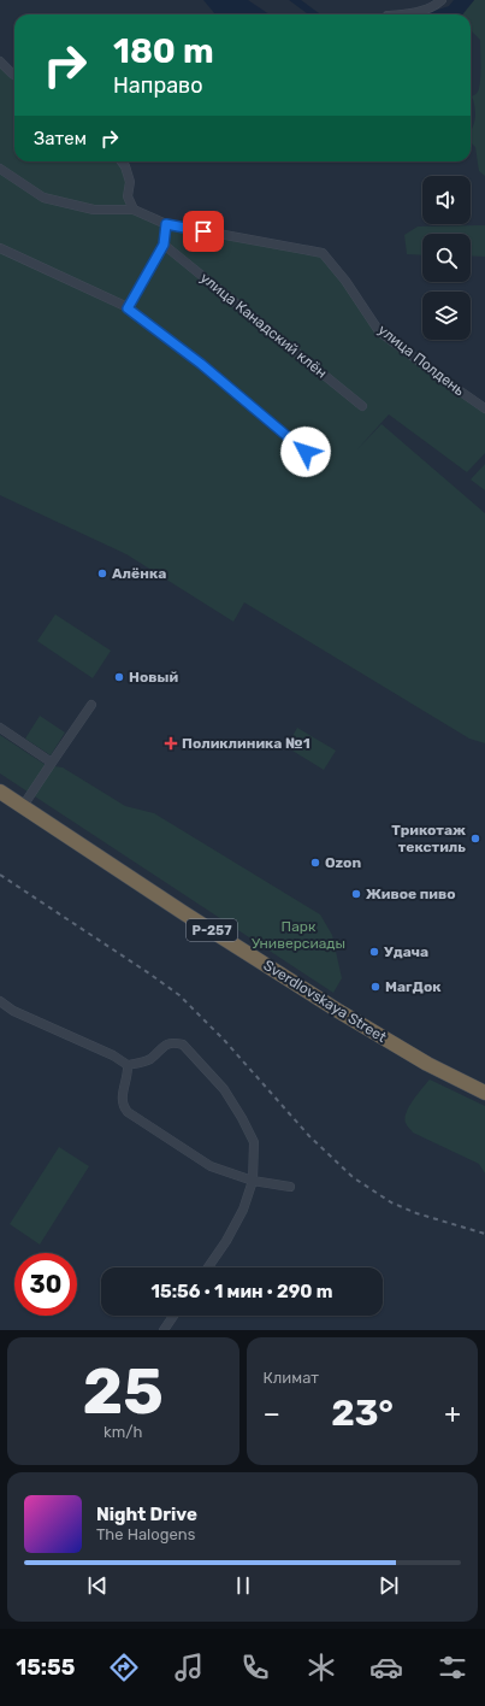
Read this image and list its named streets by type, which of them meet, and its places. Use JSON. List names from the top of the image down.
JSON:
{
  "streets": {
    "highway": ["Р-257", "Sverdlovskaya Street"],
    "street": ["улица Канадский клён", "улица Полдень"]
  },
  "parks": ["Парк Универсиады"],
  "places": {
    "other": [
      "Алёнка",
      "Новый",
      "Трикотаж текстиль",
      "Ozon",
      "Живое пиво",
      "Удача",
      "МагДок"
    ],
    "health": ["Поликлиника №1"]
  },
  "page": {
    "turn": ["180 m", "Направо"],
    "then": "Затем",
    "limit": "30",
    "trip": "15:56 · 1 мин · 290 m",
    "tile": [
      ["25", "km/h"],
      "Климат"
    ],
    "heat": ["−", "23°", "+"],
    "song": ["Night Drive", "The Halogens"],
    "tabs": "15:55"
  }
}
